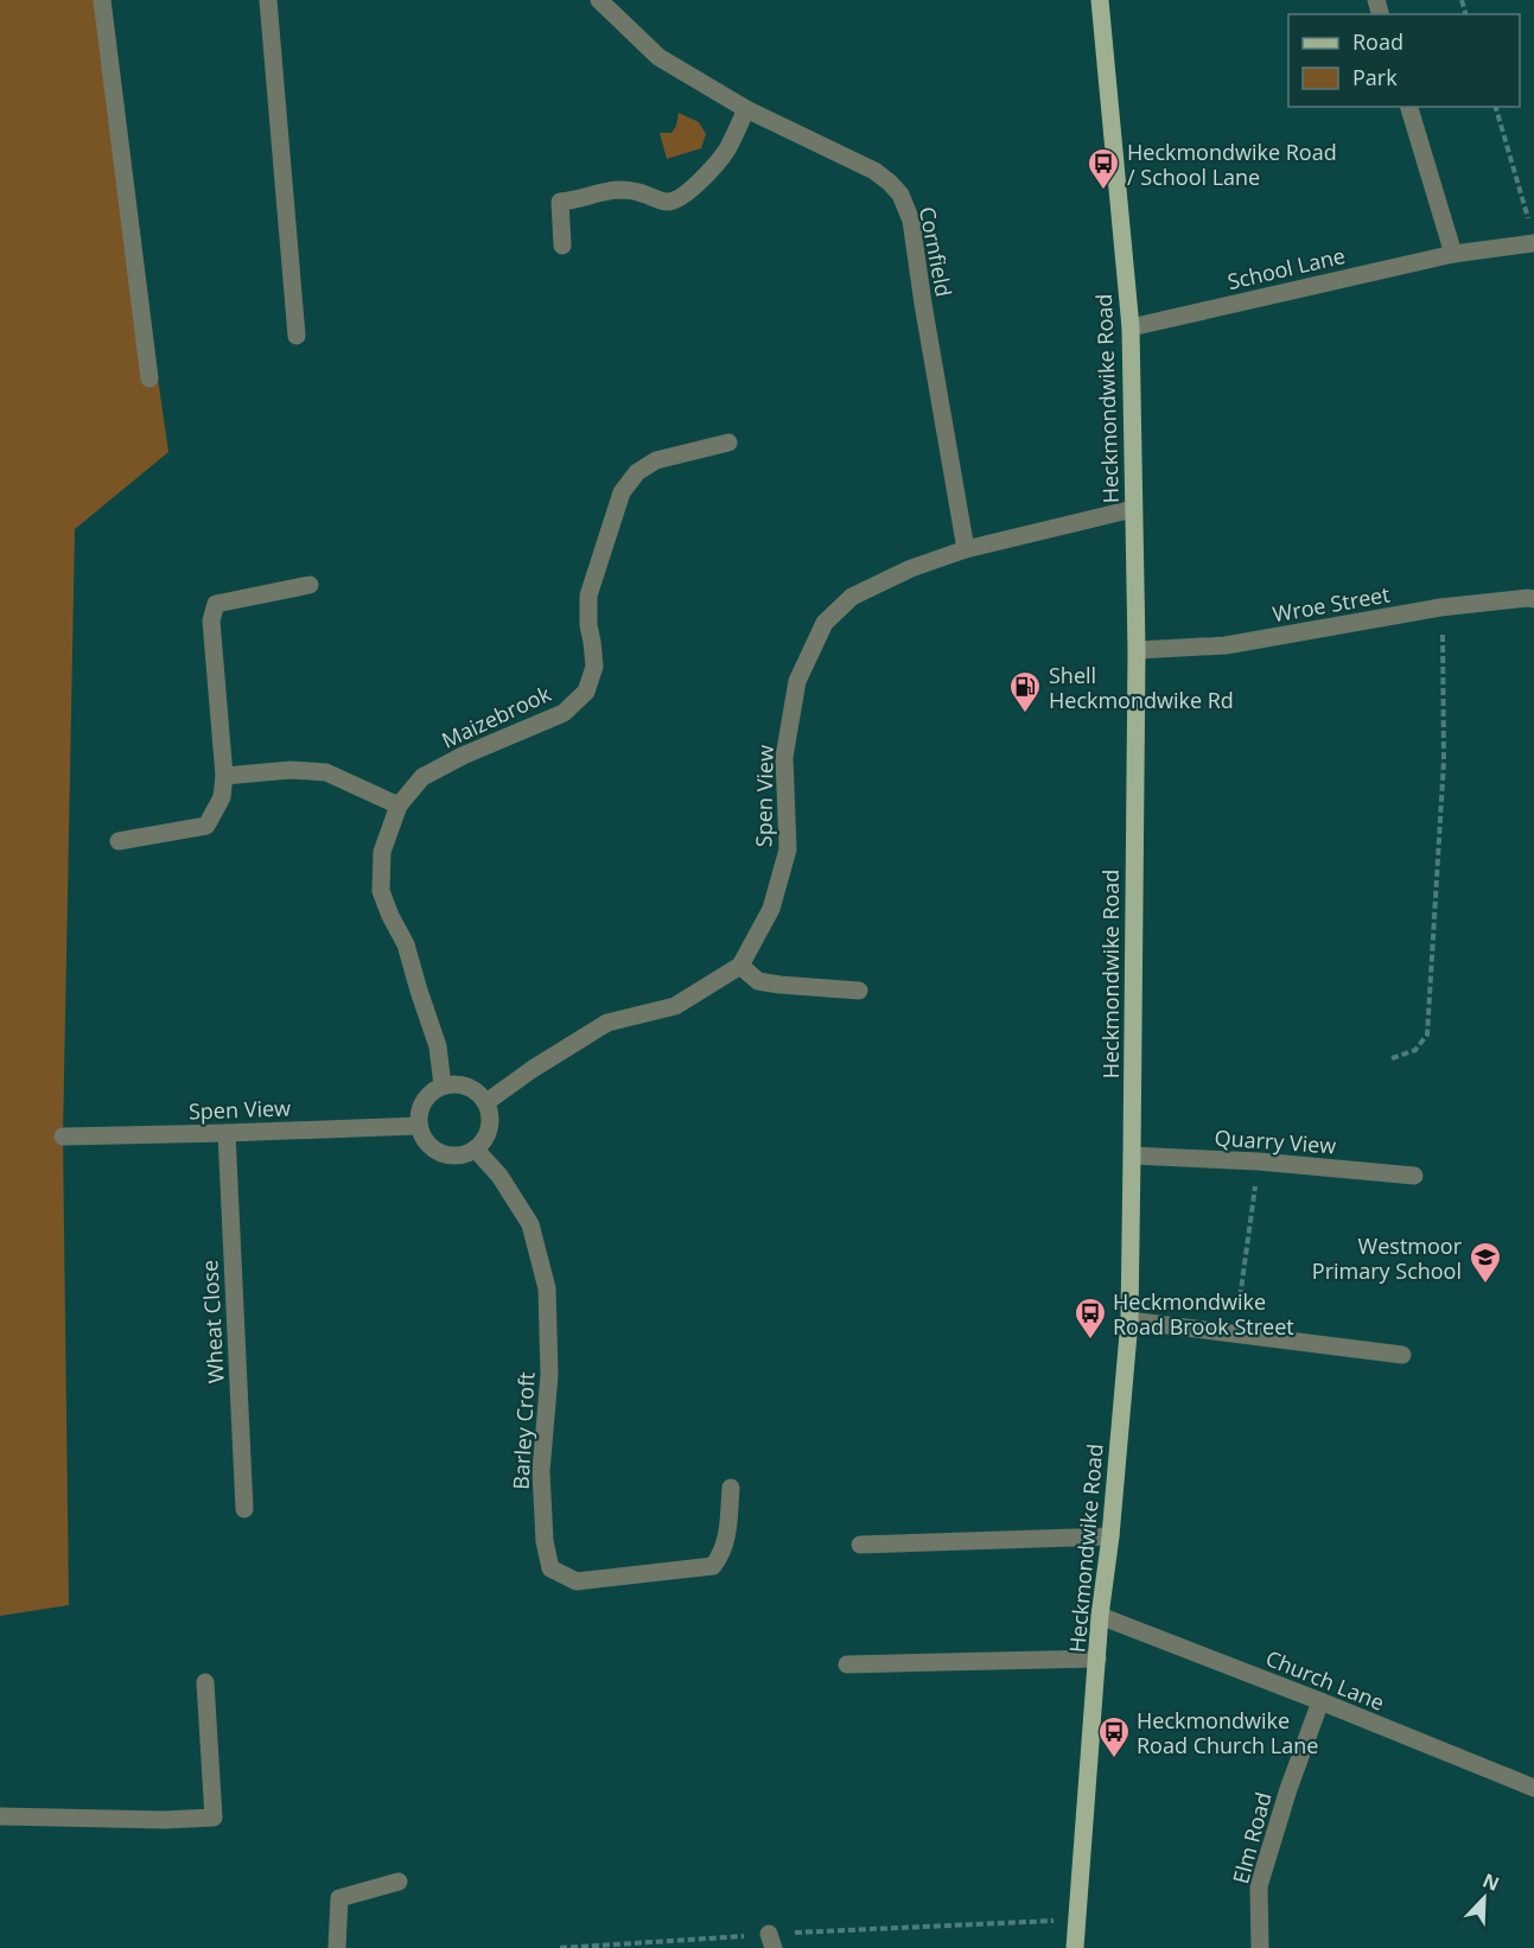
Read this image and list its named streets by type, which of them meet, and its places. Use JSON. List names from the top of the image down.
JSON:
{
  "streets": {
    "main road": ["Heckmondwike Road"],
    "street": [
      "Cornfield",
      "School Lane",
      "Wroe Street",
      "Maizebrook",
      "Spen View",
      "Quarry View",
      "Wheat Close",
      "Barley Croft",
      "Church Lane",
      "Elm Road"
    ]
  },
  "crossings": [
    ["Cornfield", "Spen View"],
    ["School Lane", "Heckmondwike Road"],
    ["Heckmondwike Road", "Wroe Street"],
    ["Heckmondwike Road", "Spen View"],
    ["Heckmondwike Road", "Quarry View"],
    ["Heckmondwike Road", "Church Lane"],
    ["Maizebrook", "Spen View"],
    ["Maizebrook", "Barley Croft"],
    ["Spen View", "Wheat Close"],
    ["Spen View", "Barley Croft"],
    ["Church Lane", "Elm Road"]
  ],
  "places": {
    "bus stop": ["Heckmondwike Road / School Lane", "Heckmondwike Road Brook Street", "Heckmondwike Road Church Lane"],
    "fuel station": ["Shell Heckmondwike Rd"],
    "school or university": ["Westmoor Primary School"]
  },
  "legend": ["Road", "Park"],
  "north": "top right"
}
